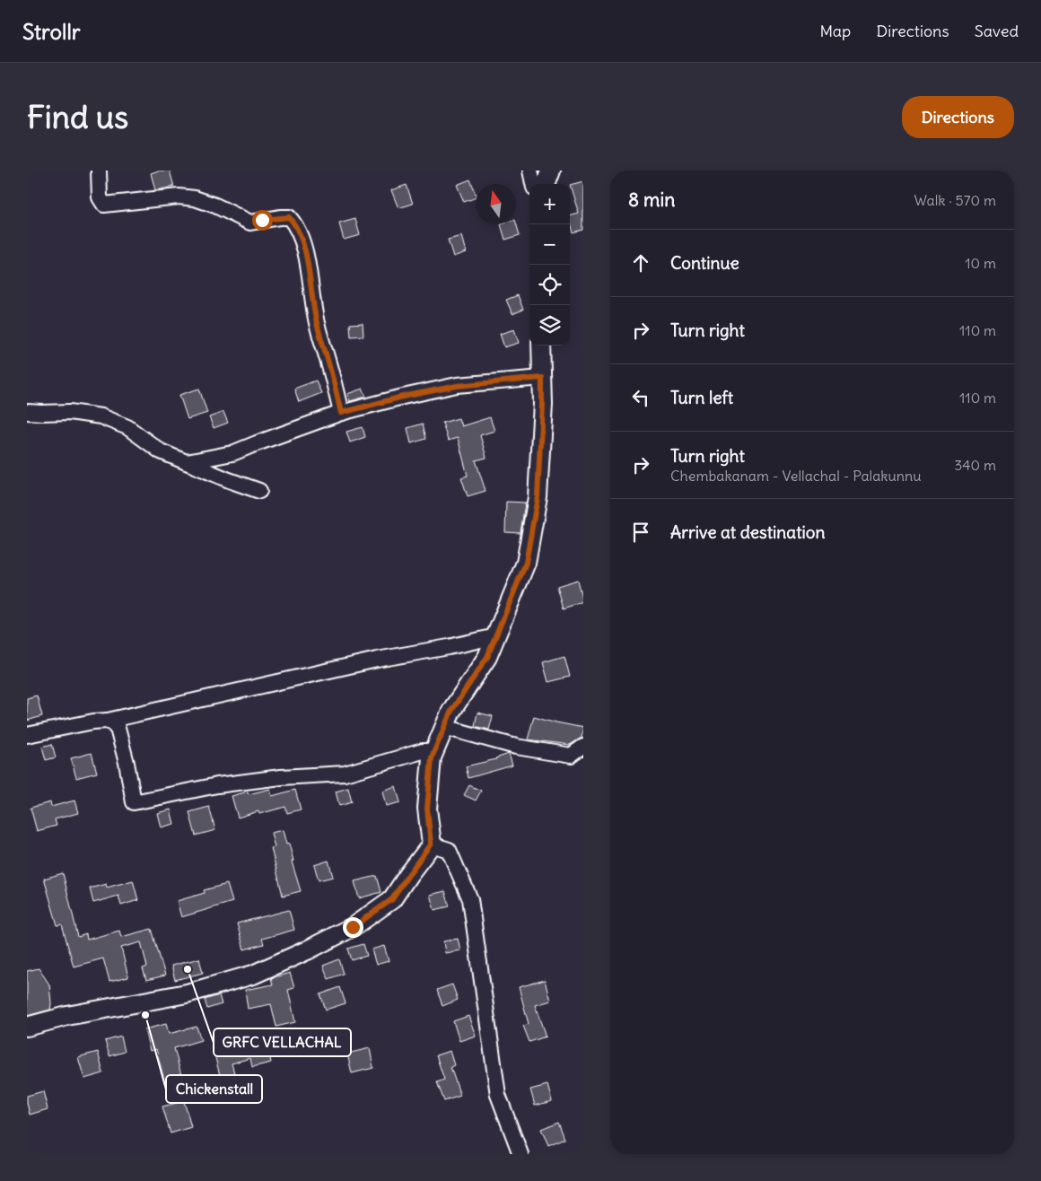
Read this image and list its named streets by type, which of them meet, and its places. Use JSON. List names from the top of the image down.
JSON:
{
  "places": ["GRFC VELLACHAL", "Chickenstall"],
  "north": "top",
  "page": {
    "header": "Strollr",
    "nav": ["Map", "Directions", "Saved"],
    "buttons": "Directions",
    "title": "Find us",
    "heading": ["8 min", "Walk · 570 m"],
    "map_buttons": ["+", "−"],
    "list": [
      ["Continue", "10 m"],
      ["Turn right", "110 m"],
      ["Turn left", "110 m"],
      ["Turn right", "Chembakanam - Vellachal - Palakunnu", "340 m"],
      "Arrive at destination"
    ]
  }
}
